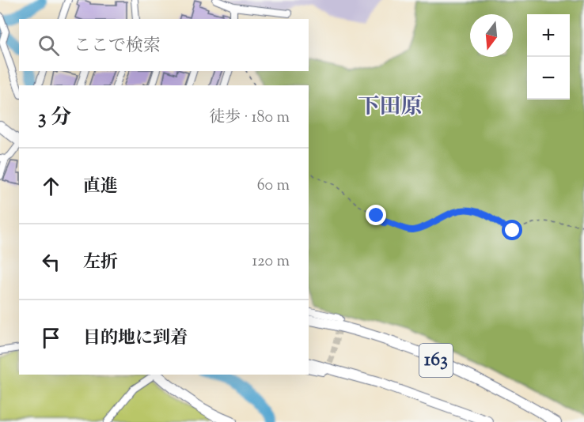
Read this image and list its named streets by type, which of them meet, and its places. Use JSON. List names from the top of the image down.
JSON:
{
  "streets": {
    "highway": ["163"]
  },
  "districts": ["下田原"],
  "north": "bottom",
  "page": {
    "map_buttons": ["+", "−"],
    "search": "ここで検索",
    "heading": ["3 分", "徒歩 · 180 m"],
    "list": [
      ["直進", "60 m"],
      ["左折", "120 m"],
      "目的地に到着"
    ]
  }
}
